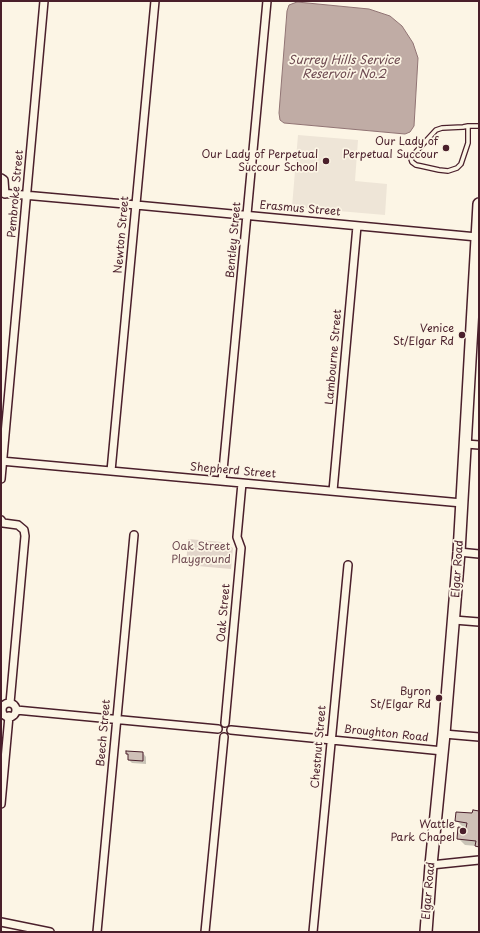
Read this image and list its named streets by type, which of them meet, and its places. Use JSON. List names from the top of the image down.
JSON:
{
  "streets": {
    "main road": ["Elgar Road"],
    "street": [
      "Pembroke Street",
      "Erasmus Street",
      "Newton Street",
      "Bentley Street",
      "Lambourne Street",
      "Shepherd Street",
      "Oak Street",
      "Beech Street",
      "Broughton Road",
      "Chestnut Street"
    ]
  },
  "crossings": [
    ["Pembroke Street", "Erasmus Street"],
    ["Pembroke Street", "Shepherd Street"],
    ["Erasmus Street", "Newton Street"],
    ["Erasmus Street", "Bentley Street"],
    ["Erasmus Street", "Lambourne Street"],
    ["Erasmus Street", "Elgar Road"],
    ["Newton Street", "Shepherd Street"],
    ["Bentley Street", "Shepherd Street"],
    ["Lambourne Street", "Shepherd Street"],
    ["Shepherd Street", "Elgar Road"],
    ["Shepherd Street", "Oak Street"],
    ["Elgar Road", "Broughton Road"],
    ["Oak Street", "Broughton Road"],
    ["Broughton Road", "Chestnut Street"]
  ],
  "water": ["Surrey Hills Service Reservoir No.2"],
  "parks": ["Oak Street Playground"],
  "places": [
    "Our Lady of Perpetual Succour",
    "Our Lady of Perpetual Succour School",
    "Venice St/Elgar Rd",
    "Byron St/Elgar Rd",
    "Wattle Park Chapel"
  ]
}
